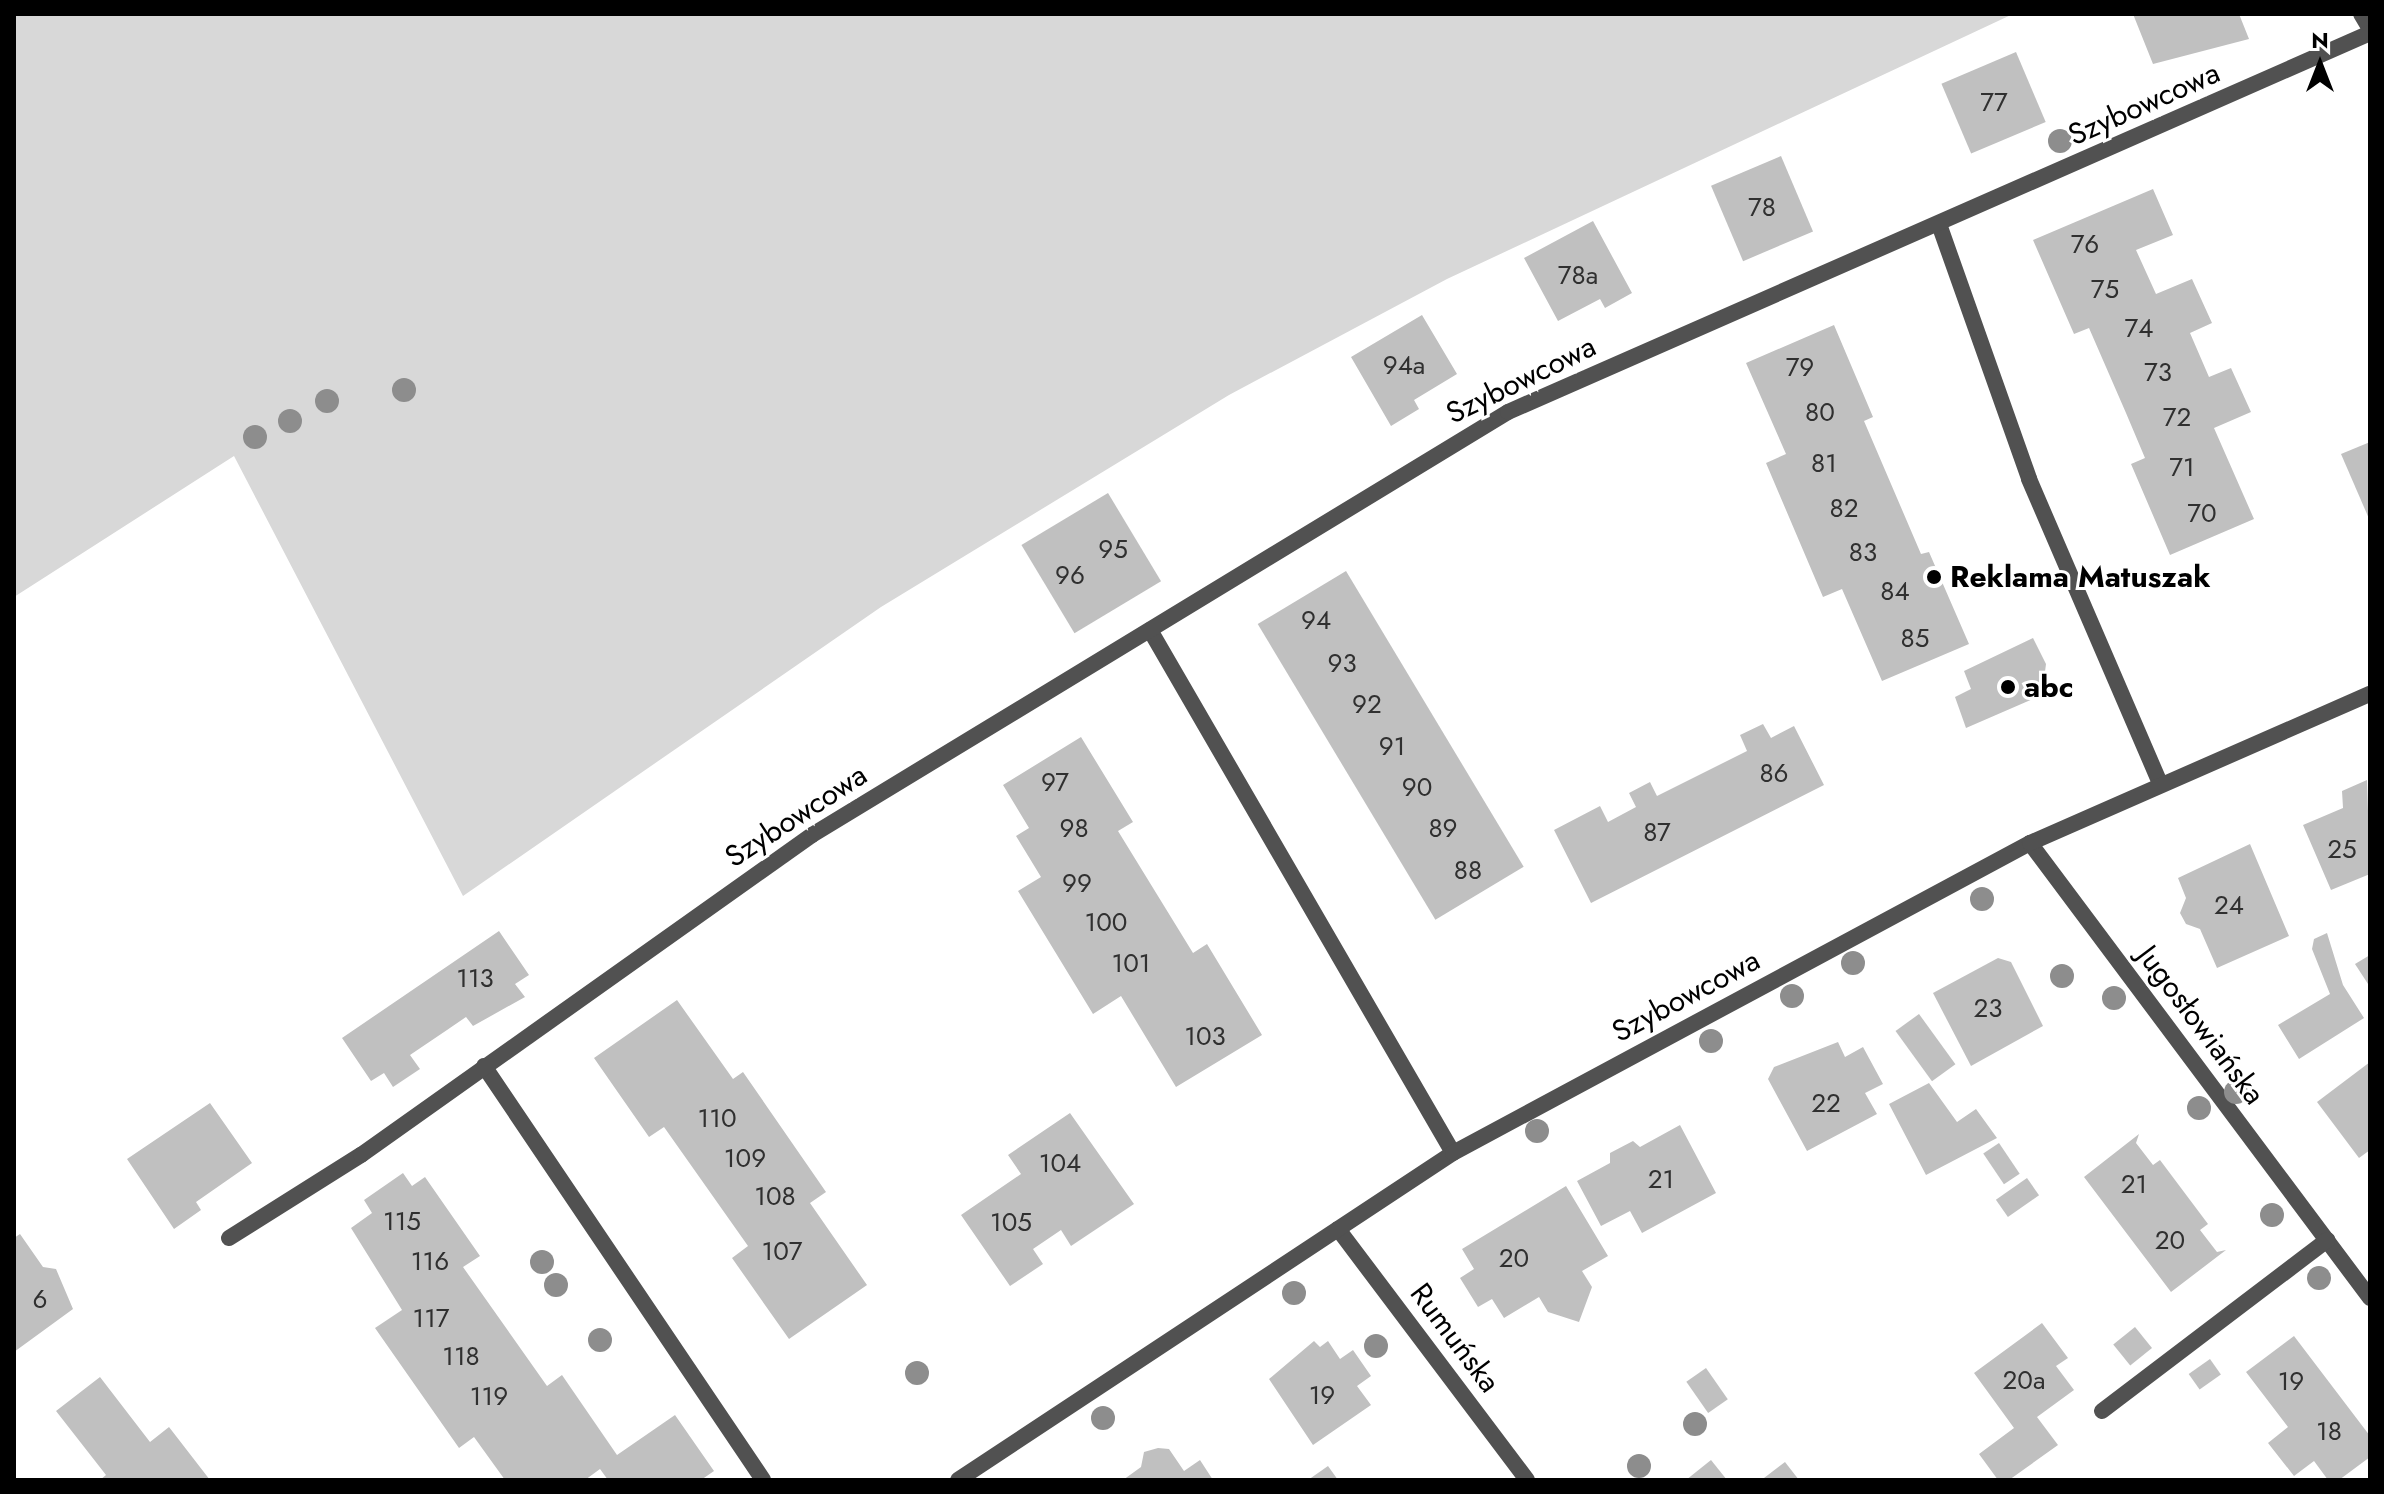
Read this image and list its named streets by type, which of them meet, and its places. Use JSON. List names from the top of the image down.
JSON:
{
  "streets": {
    "street": ["Szybowcowa", "Jugosłowiańska", "Rumuńska"]
  },
  "crossings": [
    ["Szybowcowa", "Jugosłowiańska"],
    ["Szybowcowa", "Rumuńska"]
  ],
  "places": ["Reklama Matuszak", "abc"],
  "house_numbers": [
    "77",
    "78",
    "76",
    "78a",
    "75",
    "74",
    "94a",
    "79",
    "73",
    "80",
    "72",
    "81",
    "71",
    "82",
    "70",
    "95",
    "83",
    "96",
    "84",
    "94",
    "85",
    "93",
    "92",
    "91",
    "86",
    "97",
    "90",
    "98",
    "89",
    "87",
    "25",
    "88",
    "99",
    "24",
    "100",
    "101",
    "113",
    "23",
    "103",
    "22",
    "110",
    "109",
    "104",
    "21",
    "21",
    "108",
    "115",
    "105",
    "20",
    "107",
    "20",
    "116",
    "6",
    "117",
    "118",
    "20a",
    "19",
    "19",
    "119",
    "18"
  ],
  "north": "top"
}
